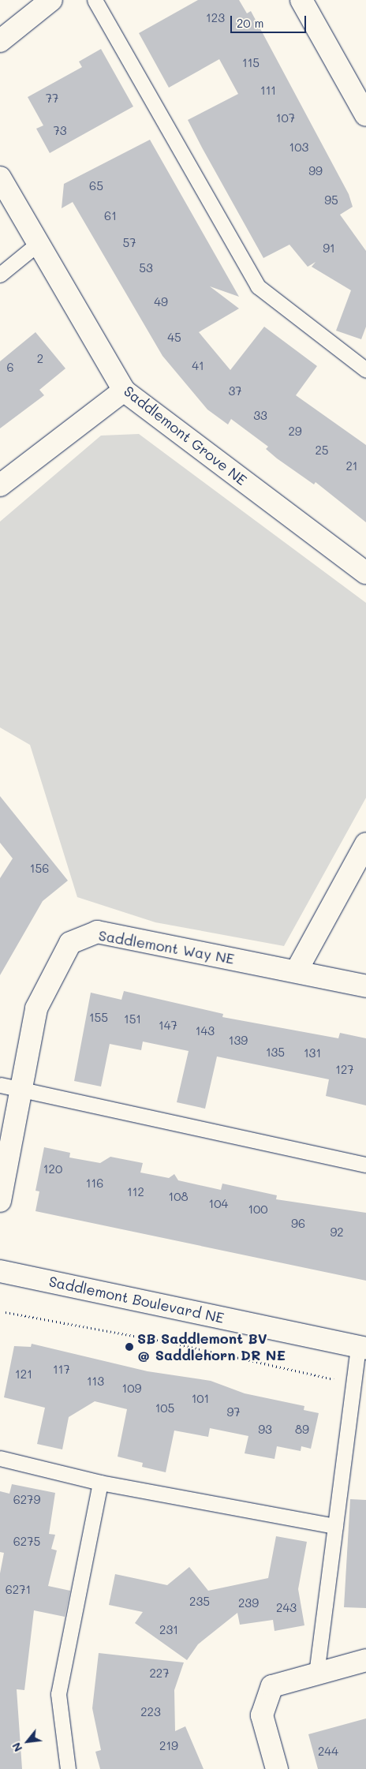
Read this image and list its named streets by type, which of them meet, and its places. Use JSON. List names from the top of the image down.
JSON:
{
  "streets": {
    "street": ["Saddlemont Grove NE", "Saddlemont Way NE", "Saddlemont Boulevard NE"]
  },
  "places": ["SB Saddlemont BV @ Saddlehorn DR NE"],
  "house_numbers": [
    "123",
    "115",
    "111",
    "77",
    "107",
    "73",
    "103",
    "99",
    "65",
    "95",
    "61",
    "57",
    "91",
    "53",
    "49",
    "45",
    "2",
    "41",
    "6",
    "37",
    "33",
    "29",
    "25",
    "21",
    "156",
    "155",
    "151",
    "147",
    "143",
    "139",
    "135",
    "131",
    "127",
    "120",
    "116",
    "112",
    "108",
    "104",
    "100",
    "96",
    "92",
    "117",
    "121",
    "113",
    "109",
    "101",
    "105",
    "97",
    "93",
    "89",
    "6279",
    "6275",
    "6271",
    "235",
    "239",
    "243",
    "231",
    "227",
    "223",
    "219",
    "244"
  ],
  "scale_bar": "20 m",
  "north": "bottom left"
}
